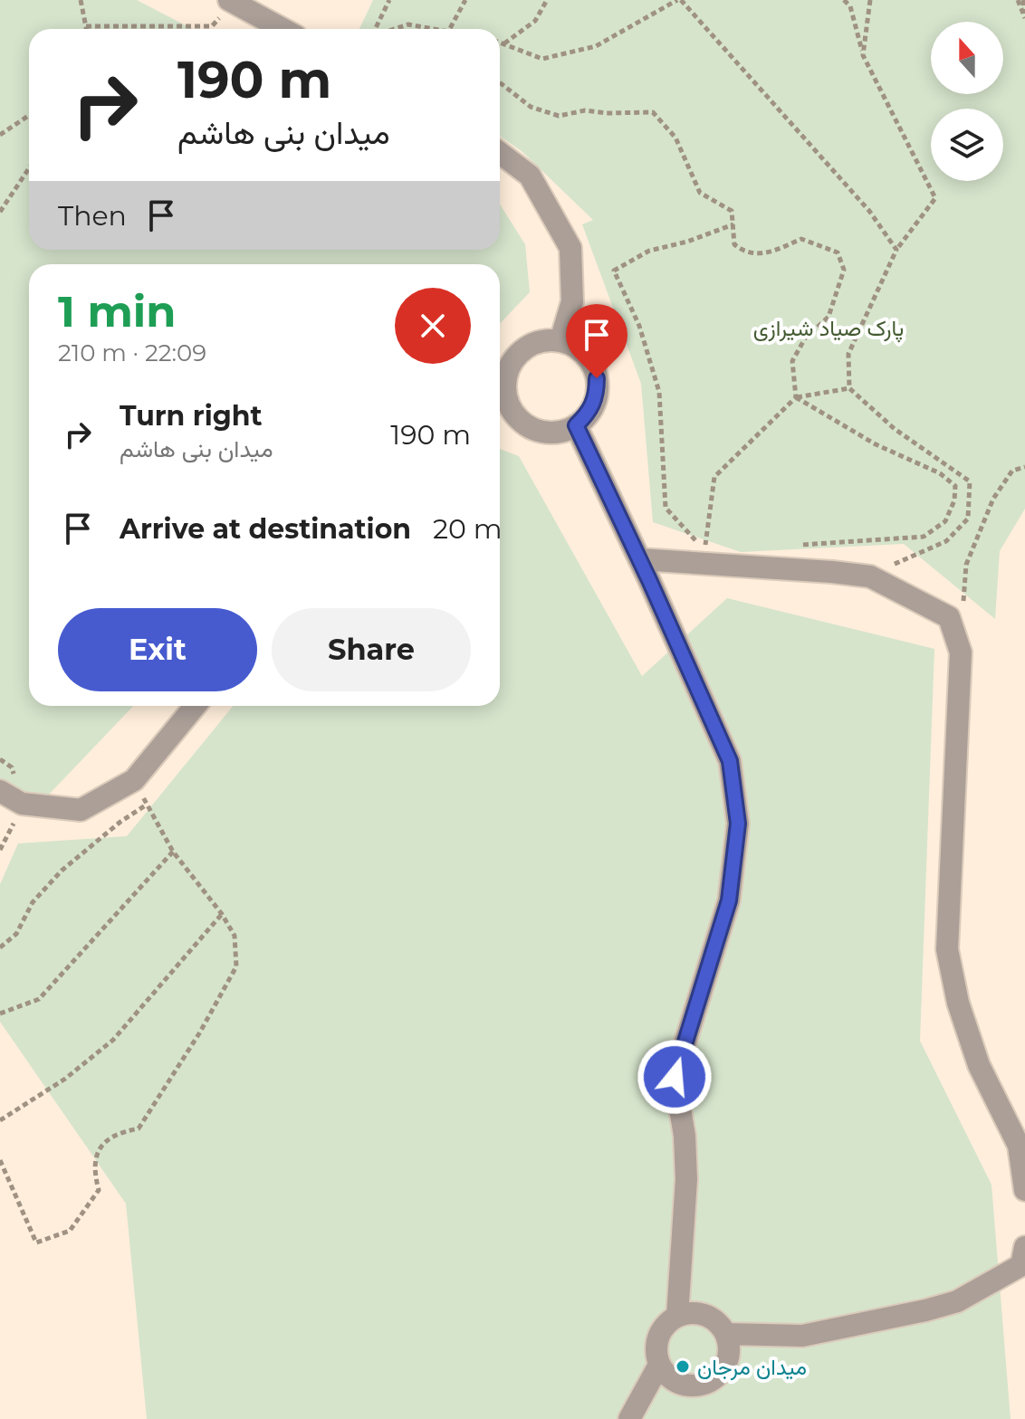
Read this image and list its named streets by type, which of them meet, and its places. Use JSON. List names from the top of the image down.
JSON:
{
  "parks": ["پارک صیاد شیرازی"],
  "places": ["میدان مرجان"],
  "north": "top",
  "page": {
    "turn": ["190 m", "میدان بنی هاشم"],
    "then": "Then",
    "heading": ["1 min", "210 m · 22:09"],
    "list": [
      {
        "name": "Turn right",
        "note": "میدان بنی هاشم",
        "value": "190 m"
      },
      {
        "name": "Arrive at destination",
        "value": "20 m"
      }
    ],
    "buttons": ["Exit", "Share"]
  }
}
